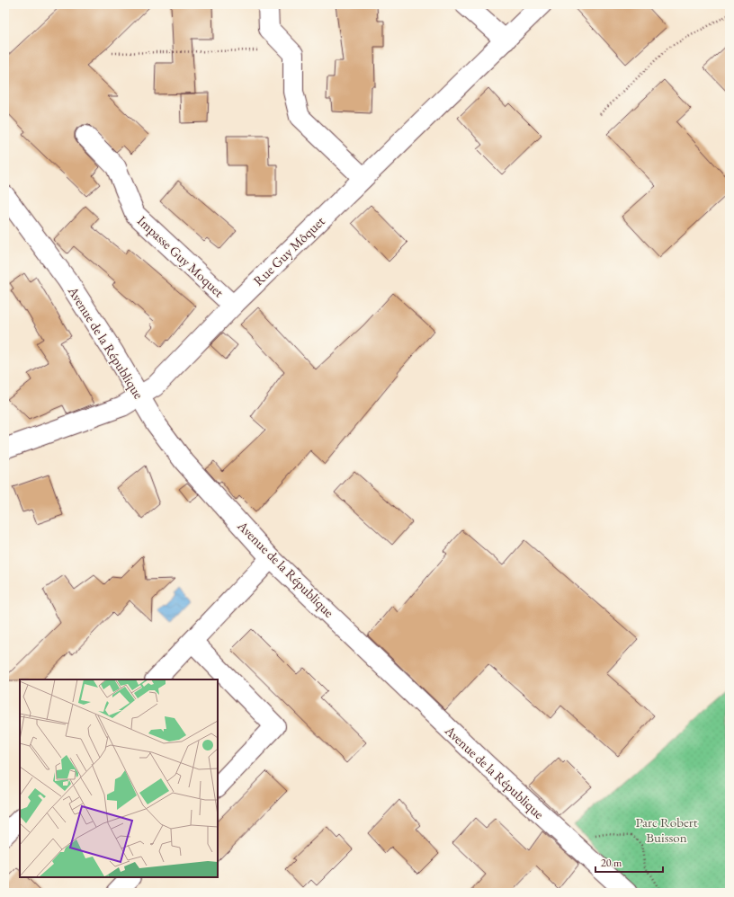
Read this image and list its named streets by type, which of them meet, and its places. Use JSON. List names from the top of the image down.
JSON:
{
  "streets": {
    "street": ["Rue Guy Môquet", "Impasse Guy Moquet", "Avenue de la République"]
  },
  "crossings": [
    ["Rue Guy Môquet", "Impasse Guy Moquet"],
    ["Rue Guy Môquet", "Avenue de la République"]
  ],
  "parks": ["Parc Robert Buisson"],
  "scale_bar": "20 m"
}
